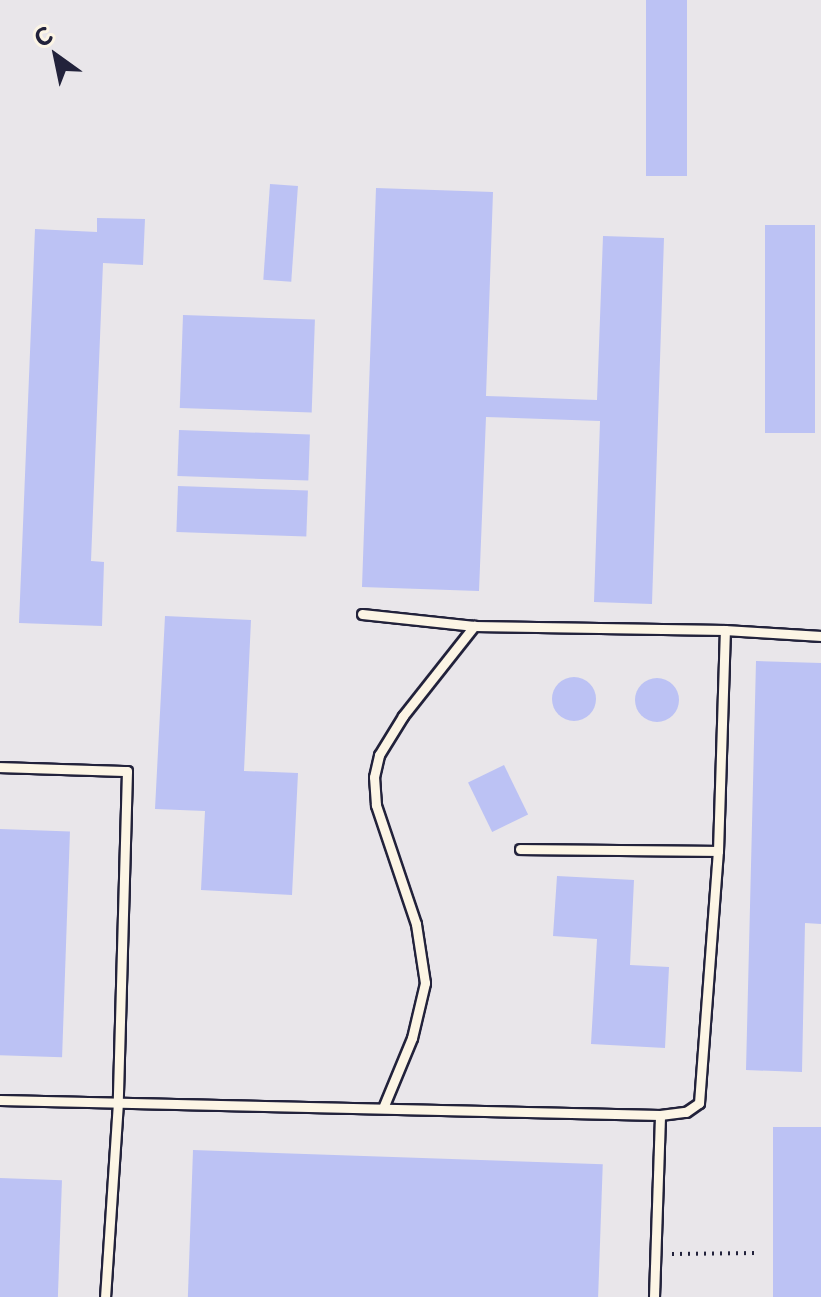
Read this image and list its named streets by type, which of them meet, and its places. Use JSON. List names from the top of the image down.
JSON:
{
  "north": "top left"
}
